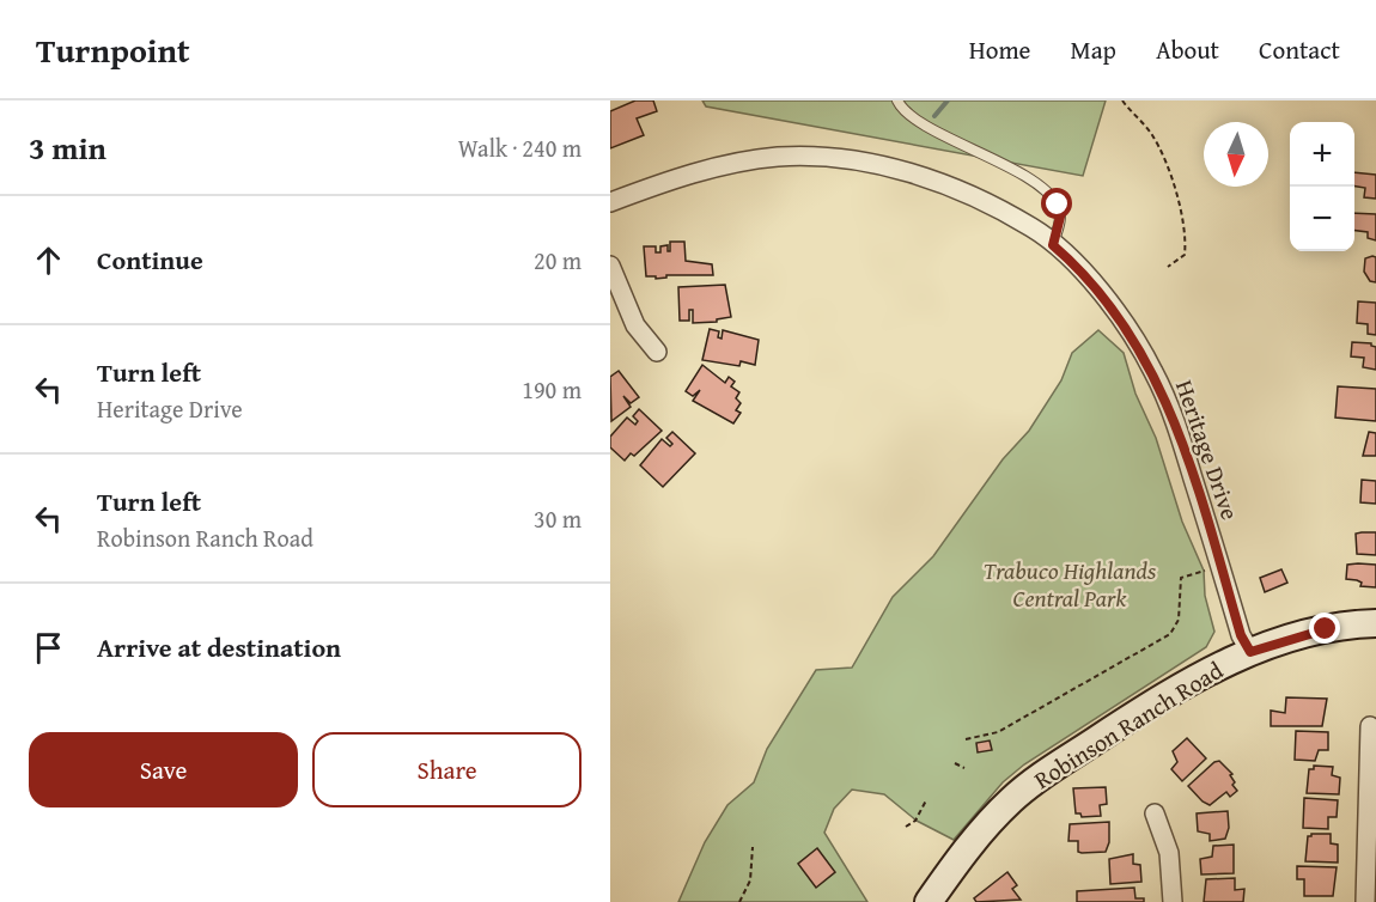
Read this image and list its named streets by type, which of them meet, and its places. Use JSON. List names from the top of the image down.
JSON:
{
  "streets": {
    "street": ["Heritage Drive", "Robinson Ranch Road"]
  },
  "crossings": [
    ["Heritage Drive", "Robinson Ranch Road"]
  ],
  "parks": ["Trabuco Highlands Central Park"],
  "north": "bottom",
  "page": {
    "header": "Turnpoint",
    "nav": [
      "Home",
      "Map",
      "About",
      "Contact"
    ],
    "heading": ["3 min", "Walk · 240 m"],
    "map_buttons": ["+", "−"],
    "list": [
      ["Continue", "20 m"],
      ["Turn left", "Heritage Drive", "190 m"],
      ["Turn left", "Robinson Ranch Road", "30 m"],
      "Arrive at destination"
    ],
    "buttons": ["Save", "Share"]
  }
}
